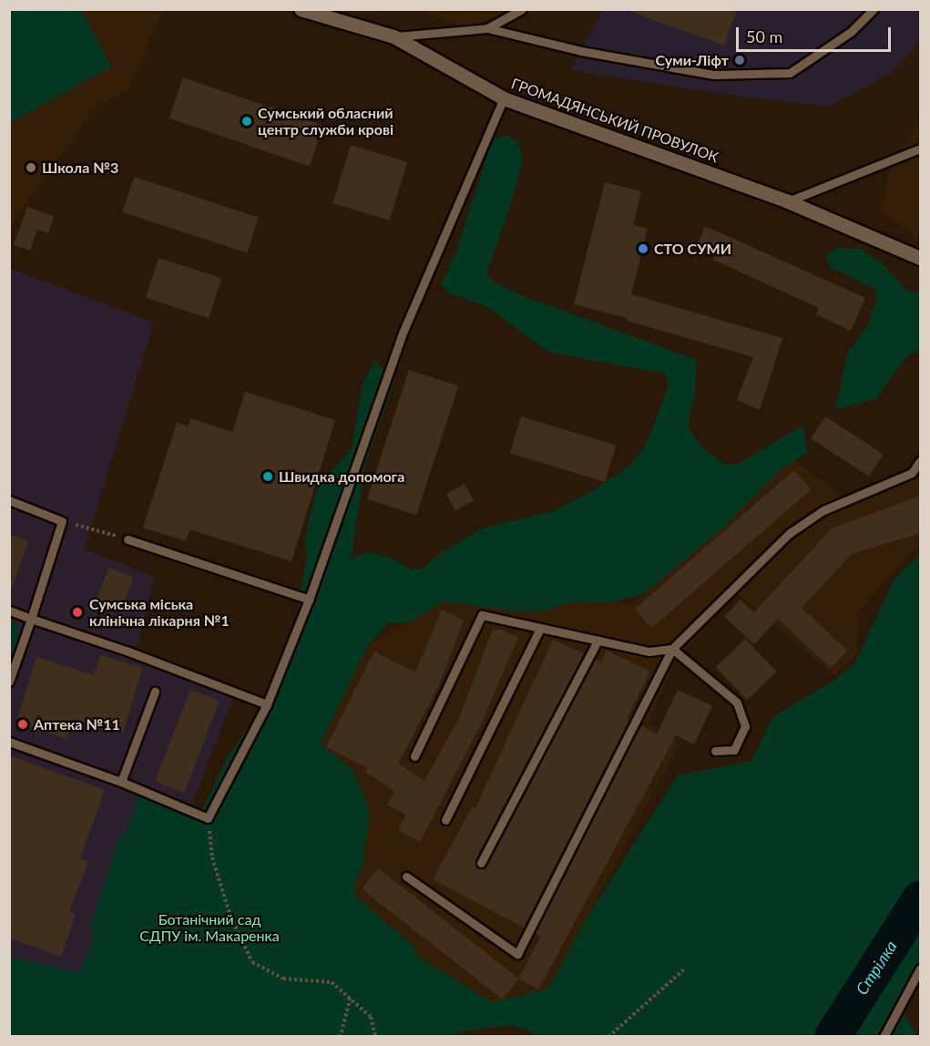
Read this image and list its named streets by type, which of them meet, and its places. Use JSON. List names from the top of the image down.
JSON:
{
  "streets": {
    "street": ["ГРОМАДЯНСЬКИЙ ПРОВУЛОК"]
  },
  "water": ["Стрілка"],
  "parks": ["Ботанічний сад СДПУ ім. Макаренка"],
  "places": [
    "Суми-Ліфт",
    "Сумський обласний центр служби крові",
    "Школа №3",
    "СТО СУМИ",
    "Швидка допомога",
    "Сумська міська клінічна лікарня №1",
    "Аптека №11"
  ],
  "scale_bar": "50 m"
}
